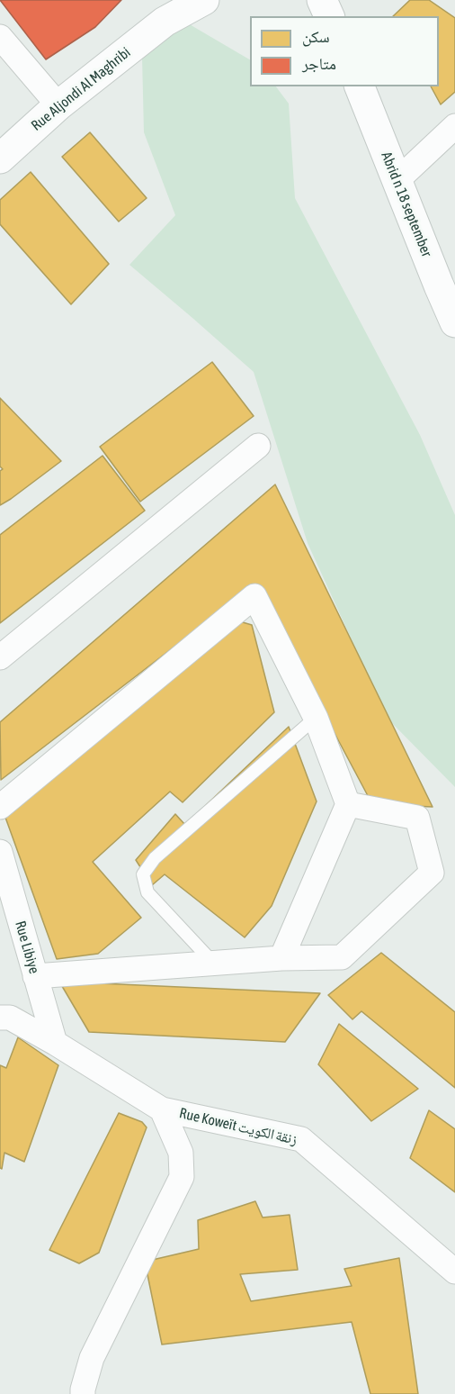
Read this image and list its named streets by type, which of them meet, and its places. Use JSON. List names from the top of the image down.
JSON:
{
  "streets": {
    "street": [
      "Rue Aljondi Al Maghribi",
      "Abrid n 18 september",
      "Rue Libiye",
      "Rue Koweït زنقة الكويت"
    ]
  },
  "crossings": [
    ["Rue Libiye", "Rue Koweït زنقة الكويت"]
  ],
  "legend": ["سكن", "متاجر"]
}
